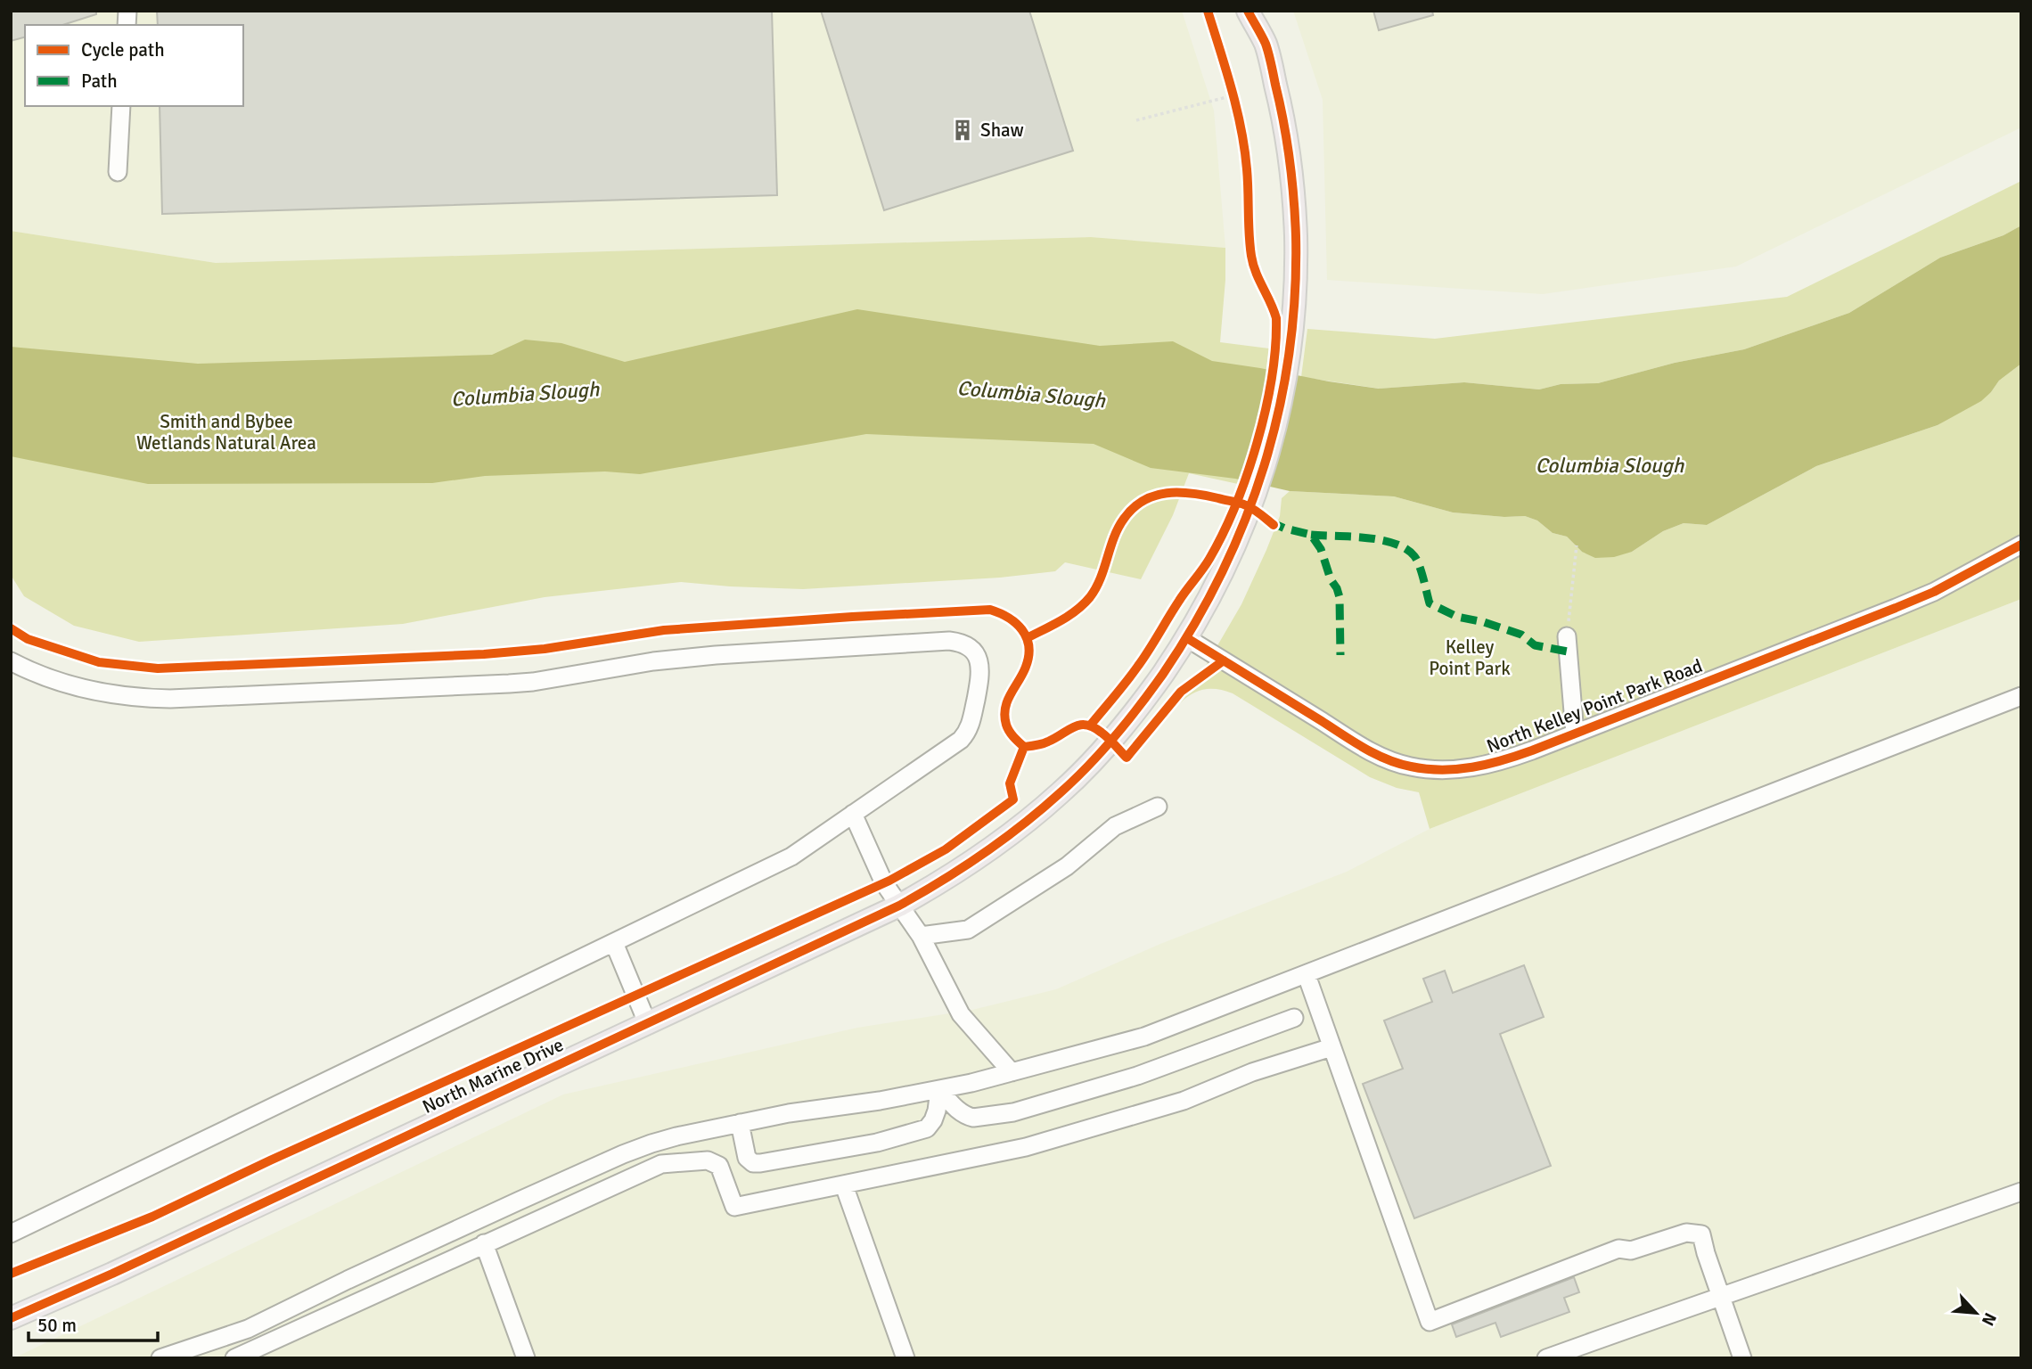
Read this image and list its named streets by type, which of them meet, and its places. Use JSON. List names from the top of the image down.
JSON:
{
  "streets": {
    "main road": ["North Marine Drive"],
    "street": ["North Kelley Point Park Road"]
  },
  "crossings": [
    ["North Kelley Point Park Road", "North Marine Drive"]
  ],
  "water": ["Columbia Slough"],
  "parks": ["Smith and Bybee Wetlands Natural Area", "Kelley Point Park"],
  "places": {
    "building": ["Shaw"]
  },
  "legend": ["Cycle path", "Path"],
  "scale_bar": "50 m",
  "north": "bottom right"
}
